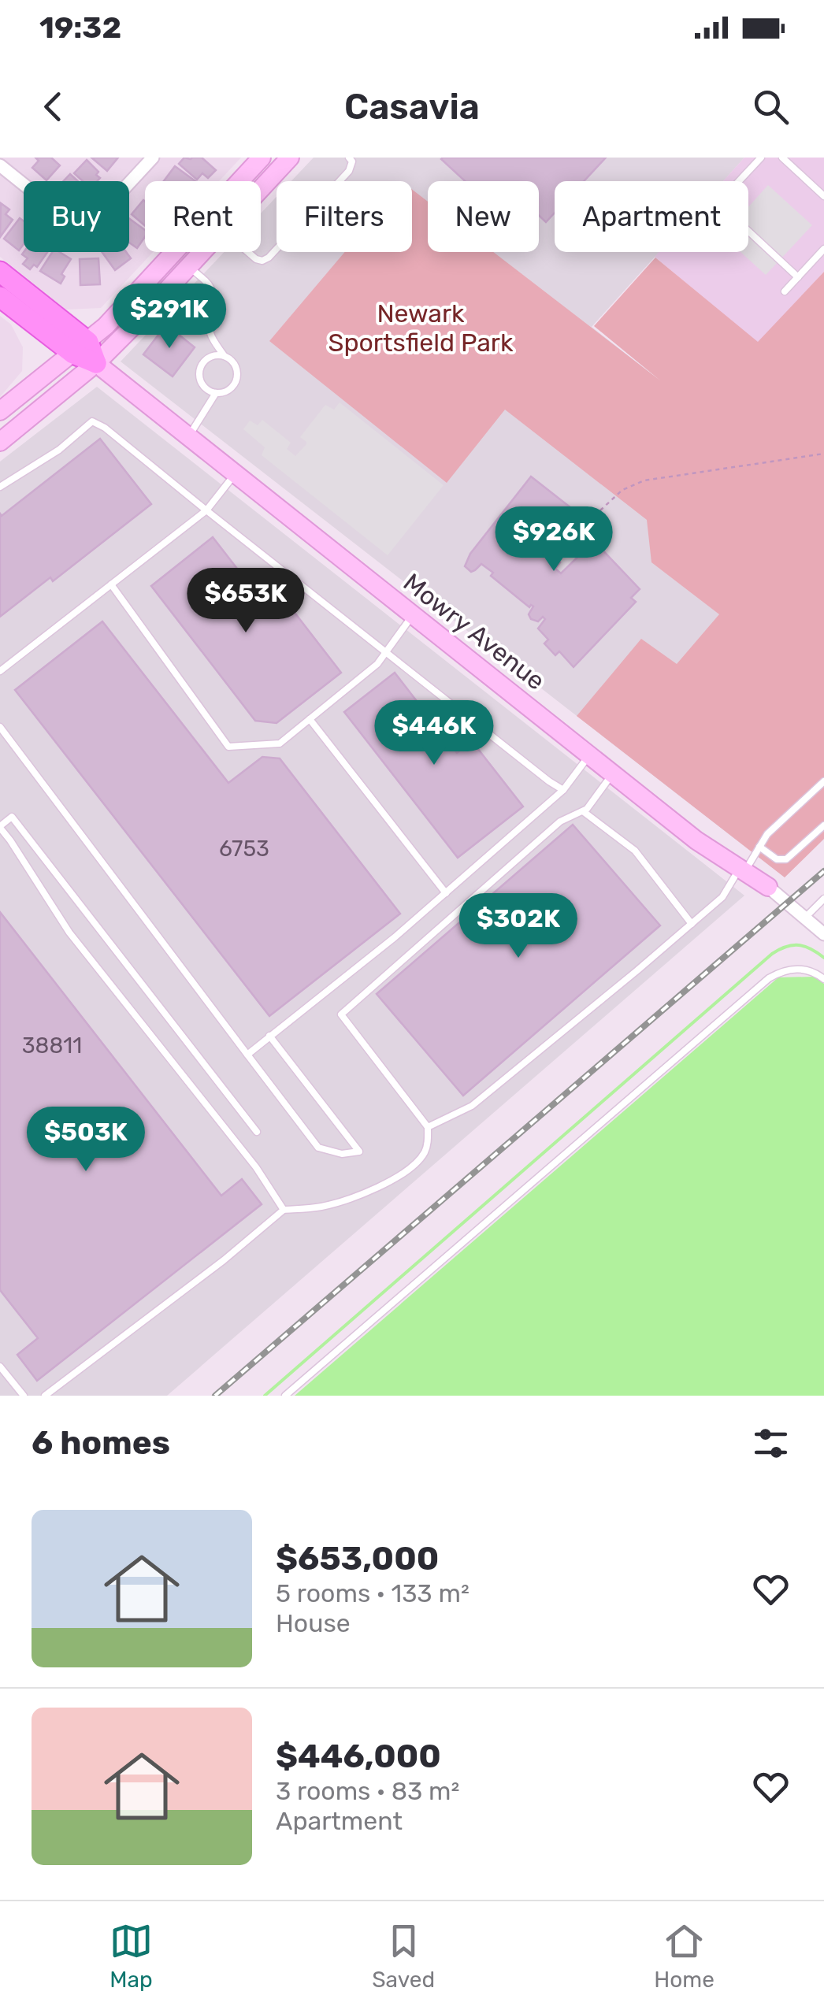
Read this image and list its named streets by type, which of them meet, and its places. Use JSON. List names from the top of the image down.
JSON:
{
  "streets": {
    "main road": ["Mowry Avenue"]
  },
  "parks": ["Newark Sportsfield Park"],
  "house_numbers": ["6753", "38811"],
  "page": {
    "status": "19:32",
    "header": "Casavia",
    "chip": [
      "Buy",
      "Rent",
      "Filters",
      "New",
      "Apartment"
    ],
    "price": [
      "$291K",
      "$926K",
      "$653K",
      "$446K",
      "$302K",
      "$503K"
    ],
    "heading": "6 homes",
    "list": [
      {
        "name": "$653,000",
        "note": "5 rooms · 133 m² · House"
      },
      {
        "name": "$446,000",
        "note": "3 rooms · 83 m² · Apartment"
      }
    ],
    "tabs": ["Map", "Saved", "Home"]
  }
}
